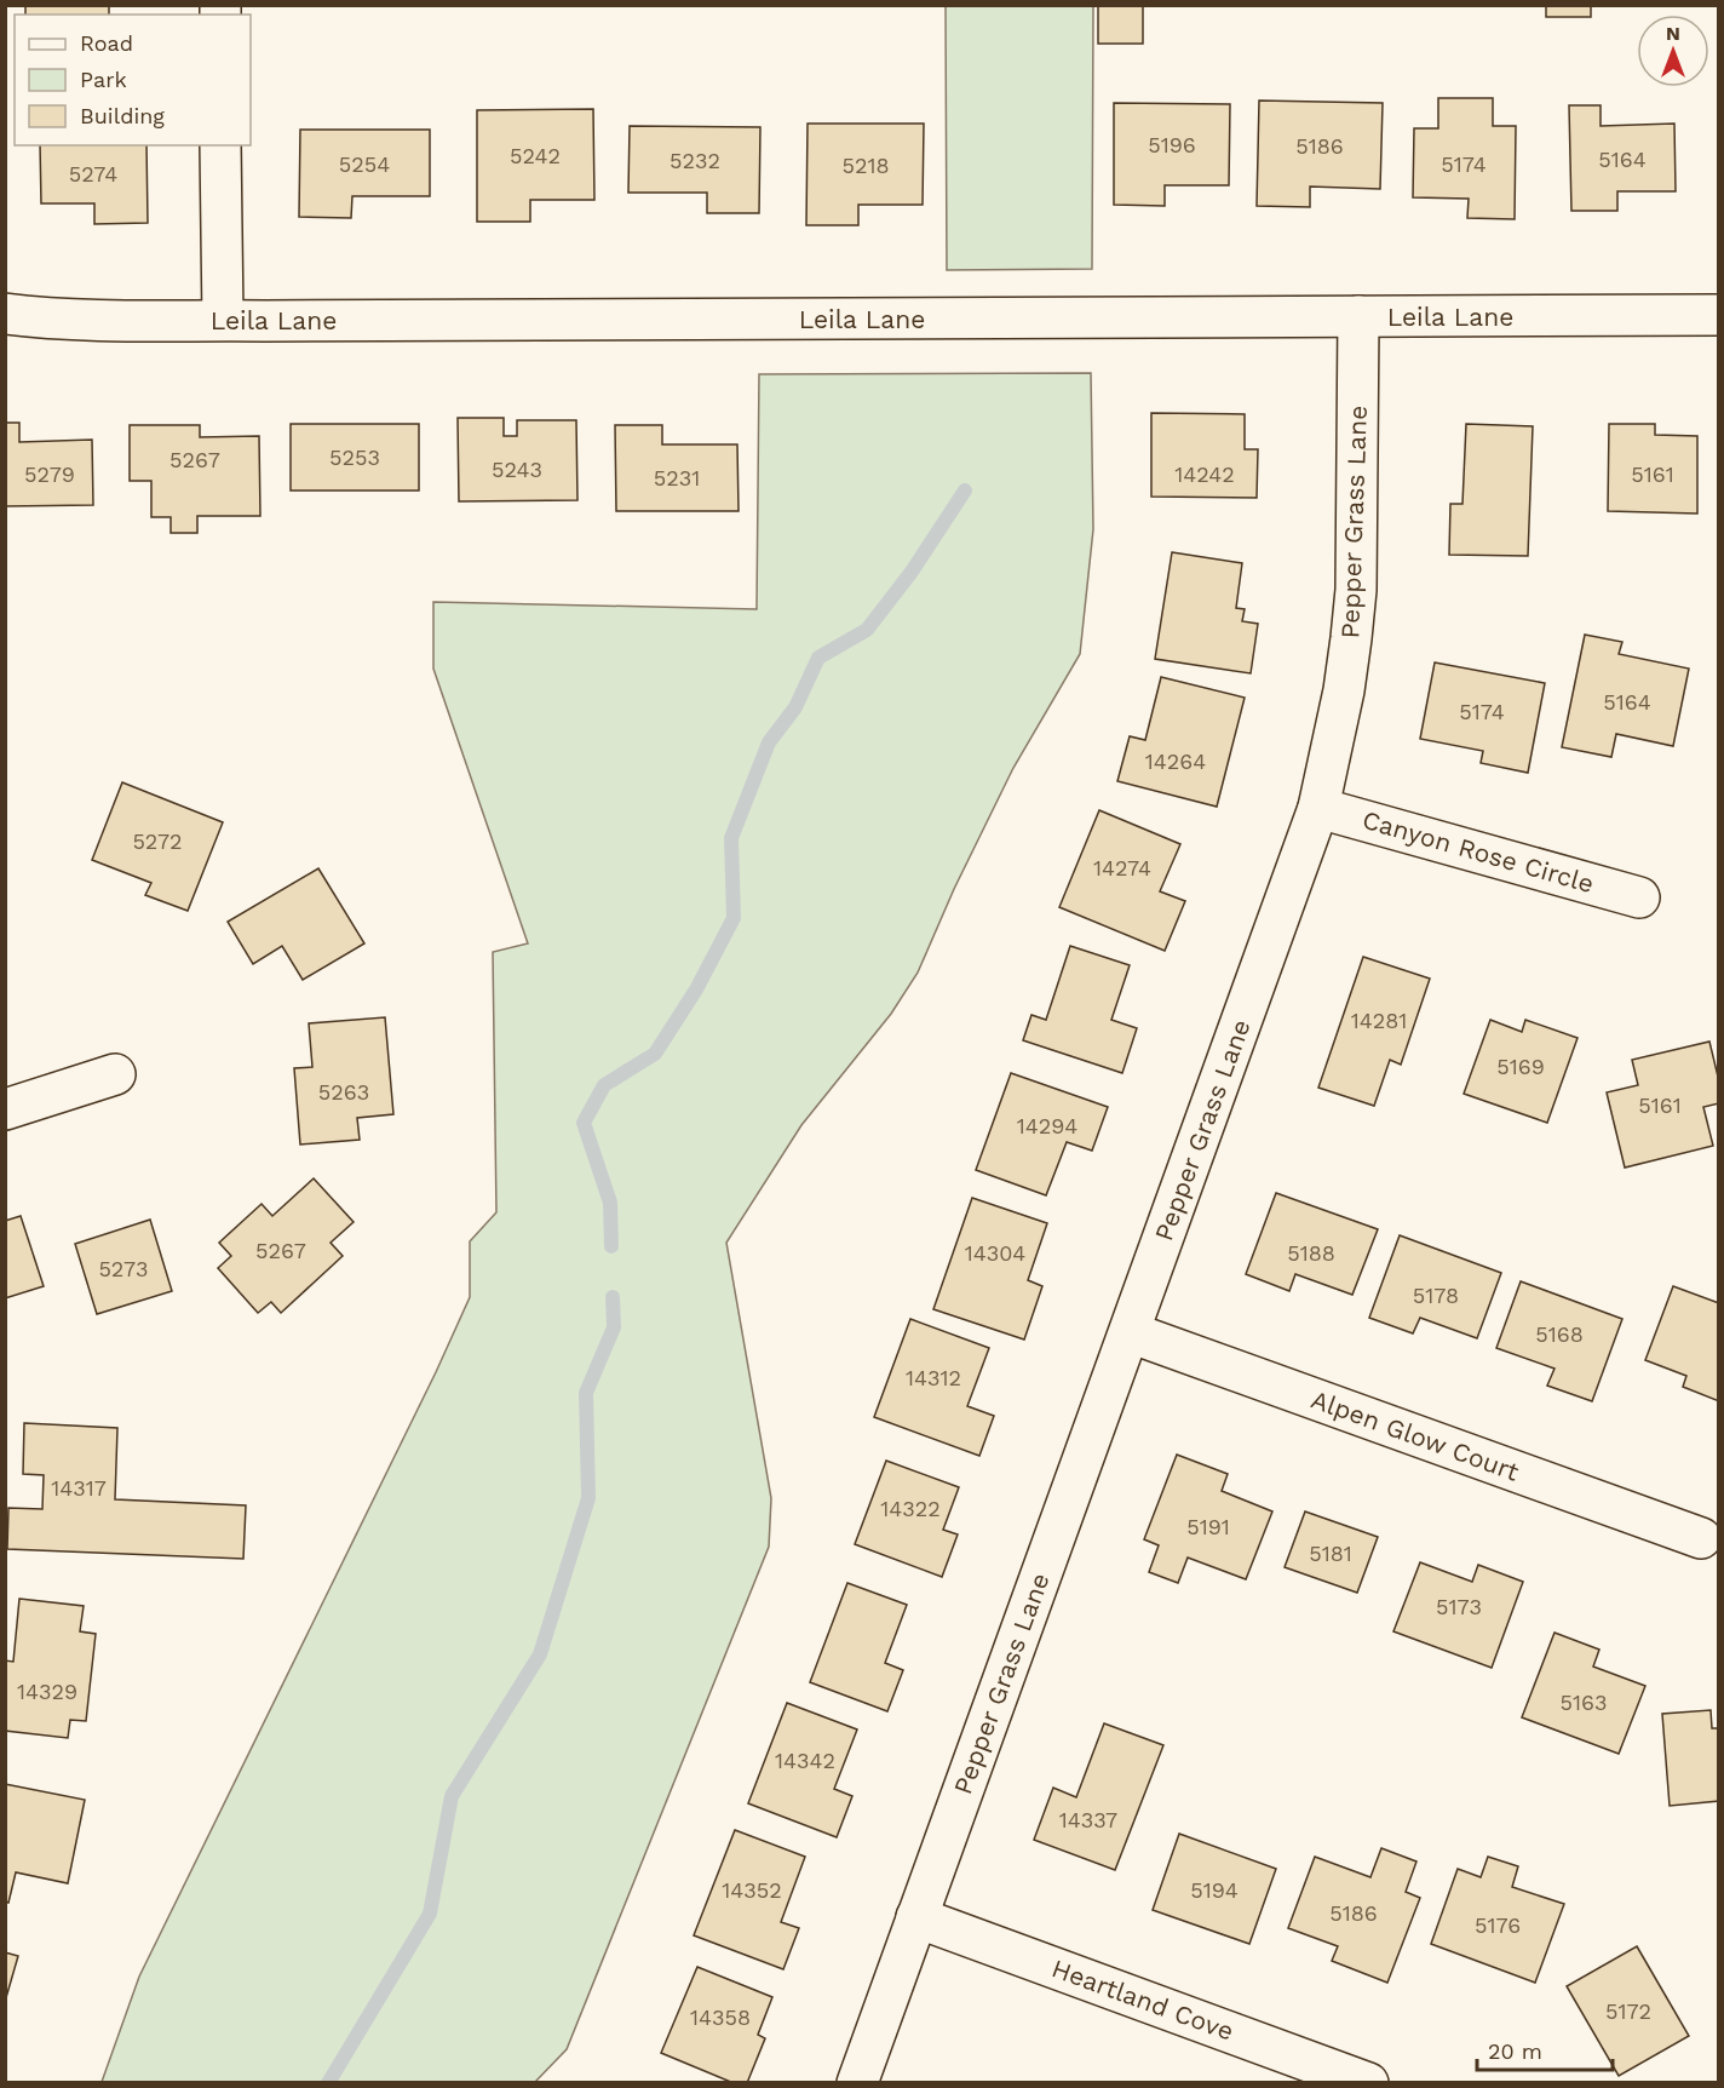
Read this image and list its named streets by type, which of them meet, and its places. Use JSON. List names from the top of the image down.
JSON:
{
  "streets": {
    "street": [
      "Leila Lane",
      "Pepper Grass Lane",
      "Canyon Rose Circle",
      "Alpen Glow Court",
      "Heartland Cove"
    ]
  },
  "crossings": [
    ["Leila Lane", "Pepper Grass Lane"],
    ["Pepper Grass Lane", "Canyon Rose Circle"],
    ["Pepper Grass Lane", "Alpen Glow Court"],
    ["Pepper Grass Lane", "Heartland Cove"]
  ],
  "house_numbers": [
    "5196",
    "5186",
    "5242",
    "5164",
    "5232",
    "5254",
    "5174",
    "5218",
    "5274",
    "5253",
    "5267",
    "5243",
    "5279",
    "14242",
    "5161",
    "5231",
    "5164",
    "5174",
    "14264",
    "5272",
    "14274",
    "14281",
    "5169",
    "5263",
    "5161",
    "14294",
    "5267",
    "14304",
    "5188",
    "5273",
    "5178",
    "5168",
    "14312",
    "14317",
    "14322",
    "5191",
    "5181",
    "5173",
    "14329",
    "5163",
    "14342",
    "14337",
    "14352",
    "5194",
    "5186",
    "5176",
    "5172",
    "14358"
  ],
  "legend": ["Road", "Park", "Building"],
  "scale_bar": "20 m",
  "north": "top"
}
